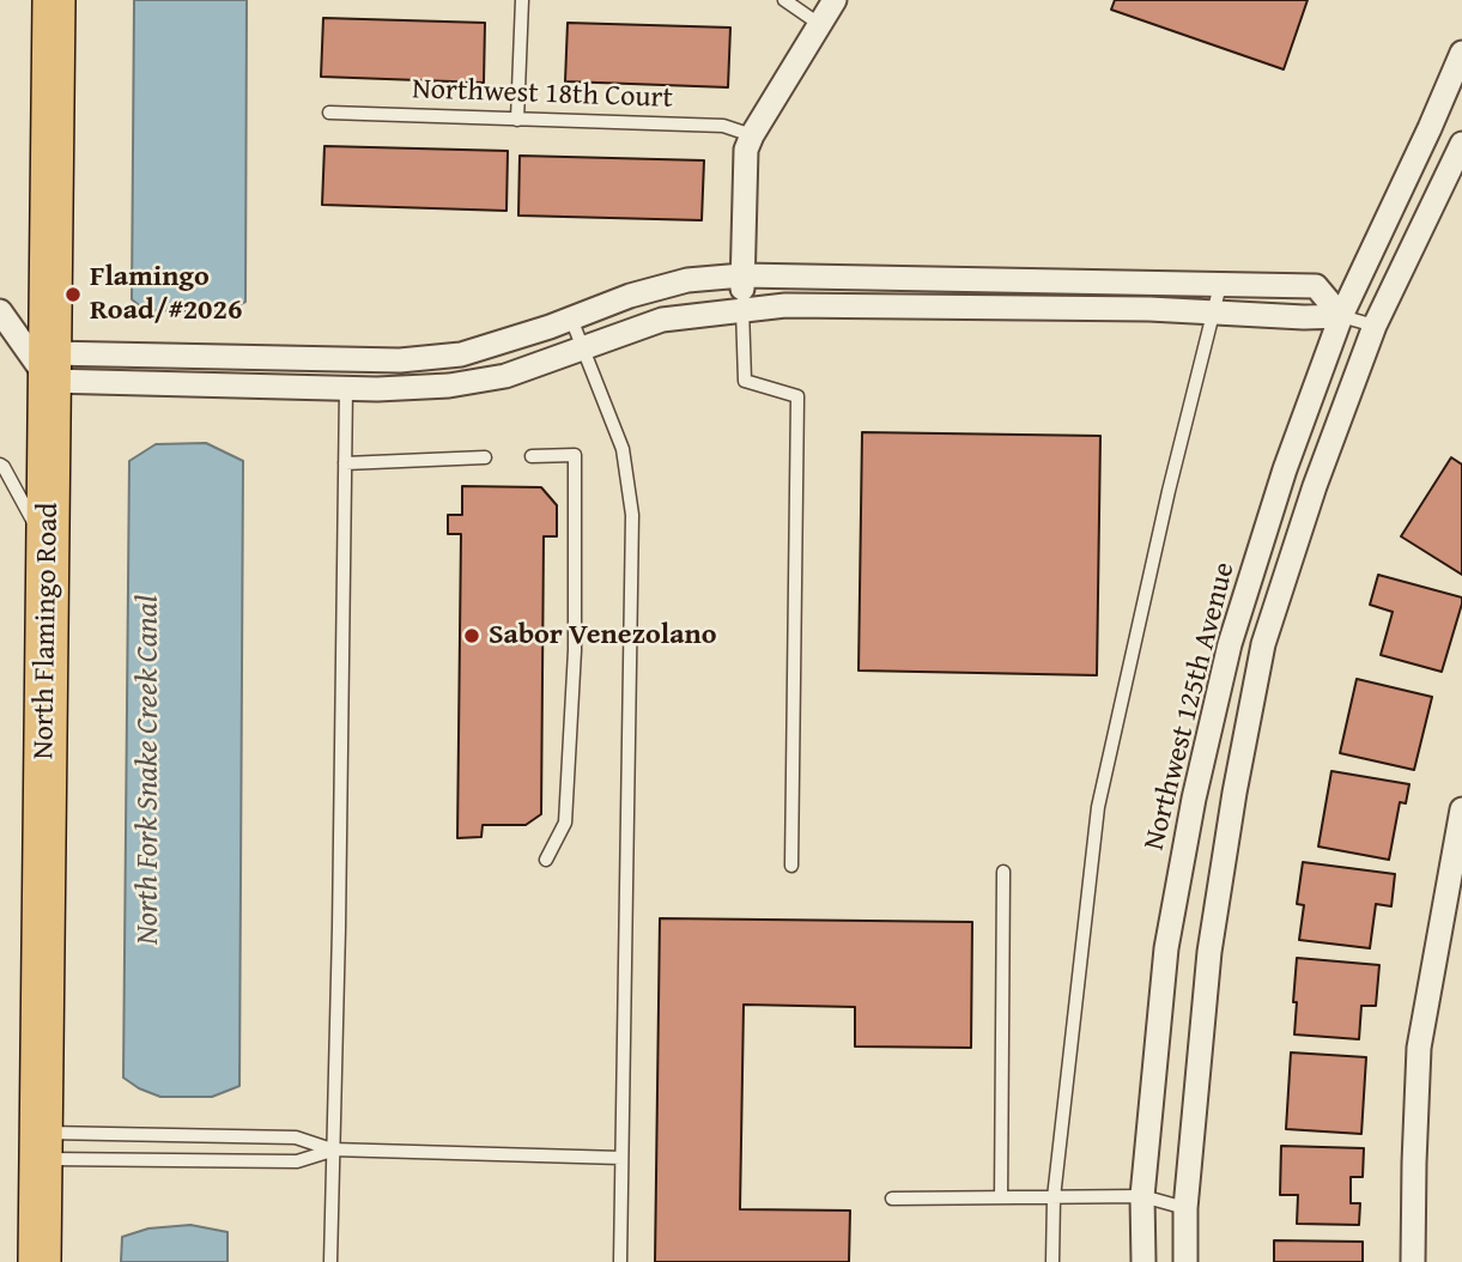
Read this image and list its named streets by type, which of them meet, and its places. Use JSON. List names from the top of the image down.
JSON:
{
  "streets": {
    "highway": ["North Flamingo Road"],
    "street": ["Northwest 125th Avenue"],
    "lane": ["Northwest 18th Court"]
  },
  "water": ["North Fork Snake Creek Canal"],
  "places": ["Flamingo Road/#2026", "Sabor Venezolano"]
}
